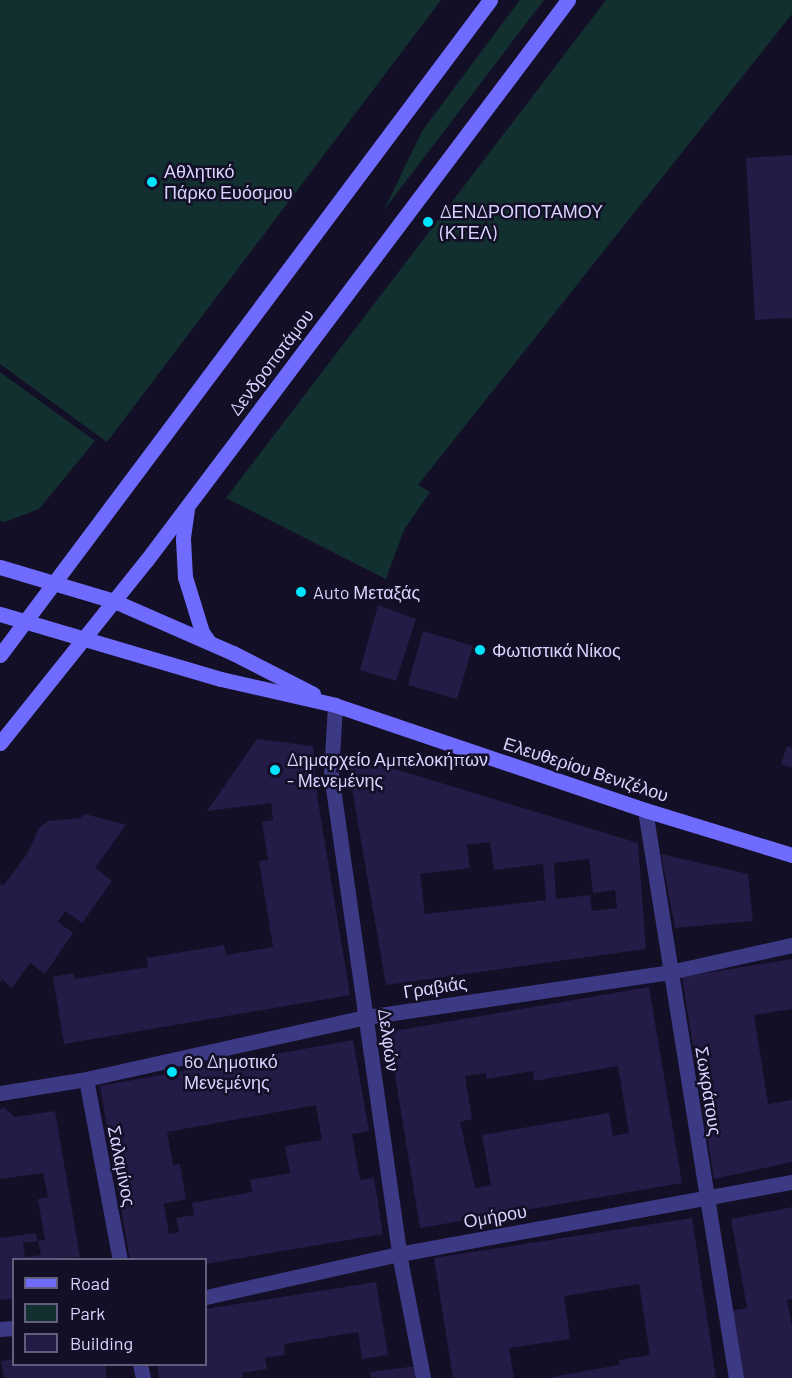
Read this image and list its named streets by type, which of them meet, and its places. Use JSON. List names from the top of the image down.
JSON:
{
  "streets": {
    "main road": ["Δενδροποτάμου", "Ελευθερίου Βενιζέλου"],
    "street": [
      "Γραβιάς",
      "Δελφών",
      "Σωκράτους",
      "Σαλαμίνος",
      "Ομήρου"
    ]
  },
  "crossings": [
    ["Δενδροποτάμου", "Ελευθερίου Βενιζέλου"],
    ["Ελευθερίου Βενιζέλου", "Δελφών"],
    ["Ελευθερίου Βενιζέλου", "Σωκράτους"],
    ["Γραβιάς", "Δελφών"],
    ["Γραβιάς", "Σωκράτους"],
    ["Γραβιάς", "Σαλαμίνος"],
    ["Δελφών", "Ομήρου"],
    ["Σωκράτους", "Ομήρου"]
  ],
  "places": [
    "Αθλητικό Πάρκο Ευόσμου",
    "ΔΕΝΔΡΟΠΟΤΑΜΟΥ (ΚΤΕΛ)",
    "Auto Μεταξάς",
    "Φωτιστικά Νίκος",
    "Δημαρχείο Αμπελοκήπων - Μενεμένης",
    "6ο Δημοτικό Μενεμένης"
  ],
  "legend": ["Road", "Park", "Building"]
}
